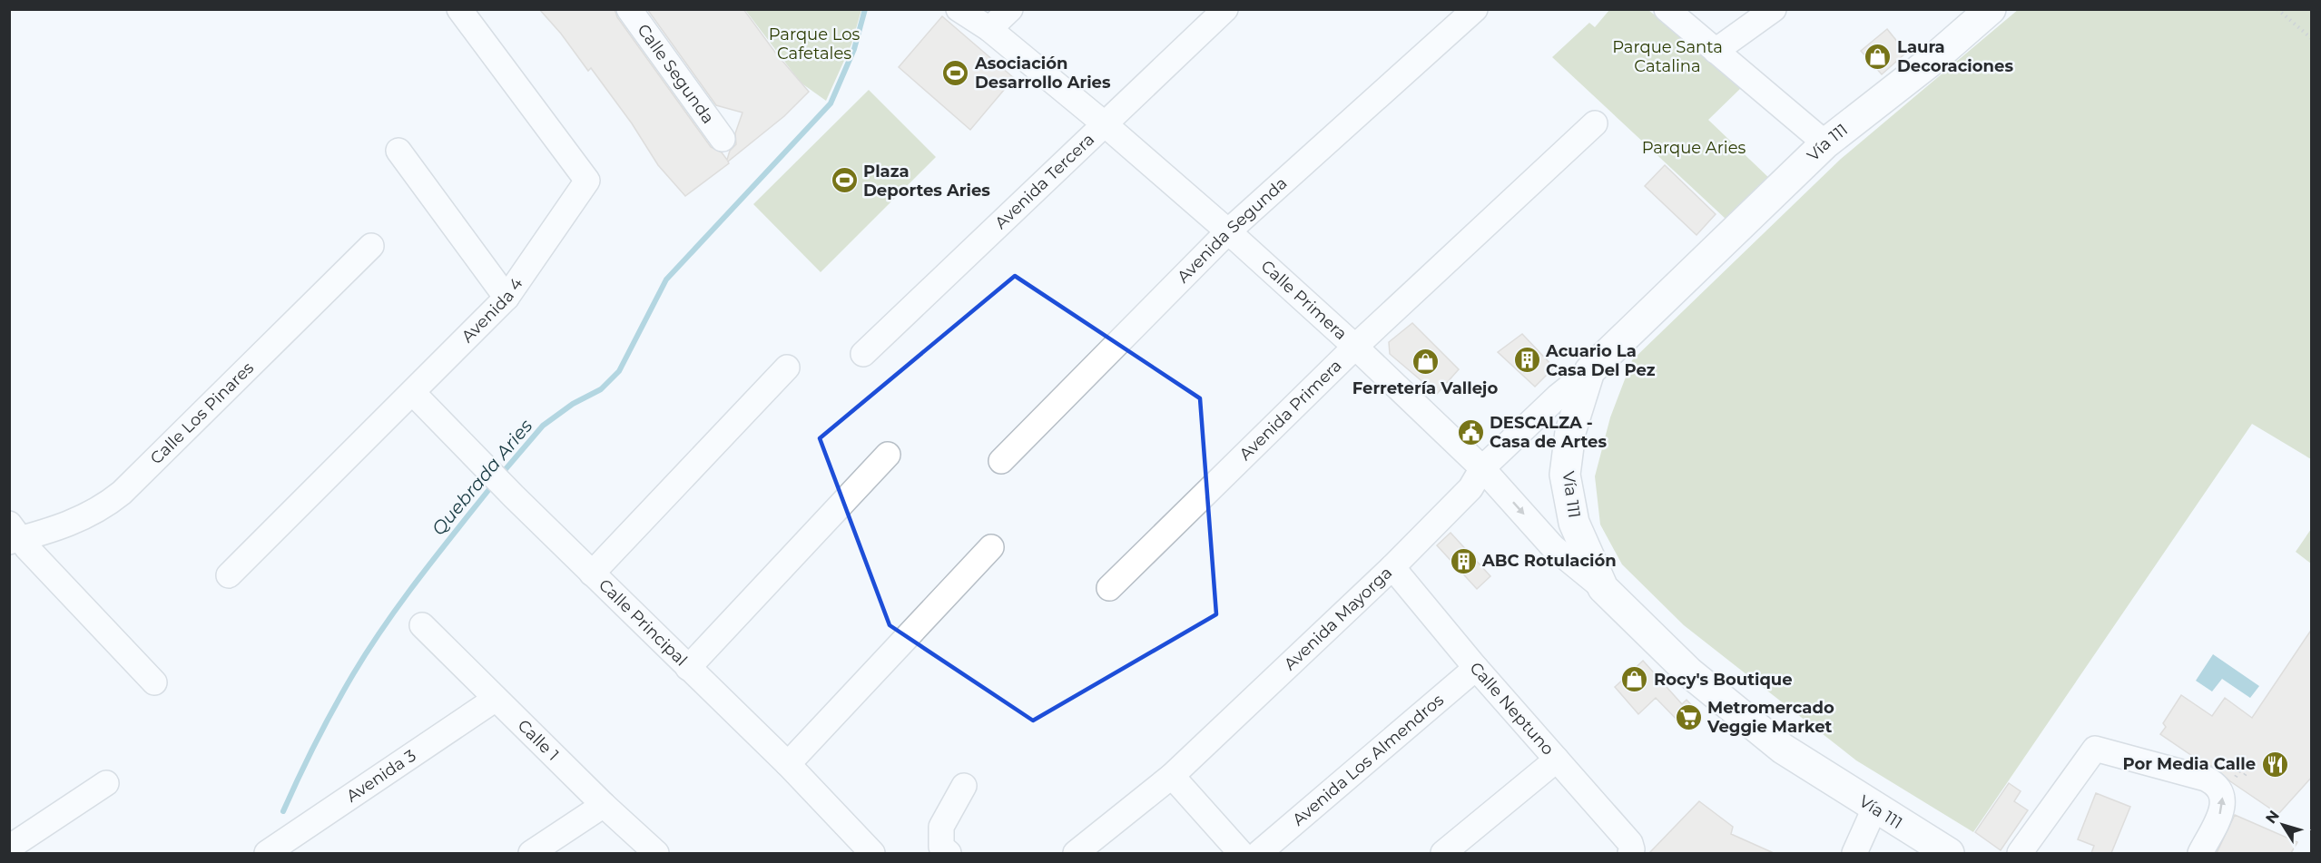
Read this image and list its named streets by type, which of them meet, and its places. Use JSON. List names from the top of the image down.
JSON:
{
  "streets": {
    "main road": ["Vía 111"],
    "street": [
      "Calle Segunda",
      "Avenida Tercera",
      "Avenida Segunda",
      "Calle Primera",
      "Avenida 4",
      "Avenida Primera",
      "Calle Los Pinares",
      "Avenida Mayorga",
      "Calle Principal",
      "Calle Neptuno",
      "Calle 1",
      "Avenida Los Almendros",
      "Avenida 3"
    ]
  },
  "crossings": [
    ["Vía 111", "Calle Primera"],
    ["Vía 111", "Avenida Mayorga"],
    ["Avenida Tercera", "Calle Primera"],
    ["Avenida Segunda", "Calle Primera"],
    ["Calle Primera", "Avenida Primera"],
    ["Calle Primera", "Avenida Mayorga"],
    ["Avenida 4", "Calle Principal"],
    ["Avenida Mayorga", "Calle Neptuno"],
    ["Calle Neptuno", "Avenida Los Almendros"],
    ["Calle 1", "Avenida 3"]
  ],
  "water": ["Quebrada Aries"],
  "parks": ["Parque Los Cafetales", "Parque Santa Catalina", "Parque Aries"],
  "places": {
    "shop": ["Laura Decoraciones", "Ferretería Vallejo", "Rocy's Boutique"],
    "sports": ["Asociación Desarrollo Aries", "Plaza Deportes Aries"],
    "building": ["Acuario La Casa Del Pez", "ABC Rotulación"],
    "public building": ["DESCALZA - Casa de Artes"],
    "supermarket": ["Metromercado Veggie Market"],
    "restaurant": ["Por Media Calle"]
  },
  "north": "top left"
}
